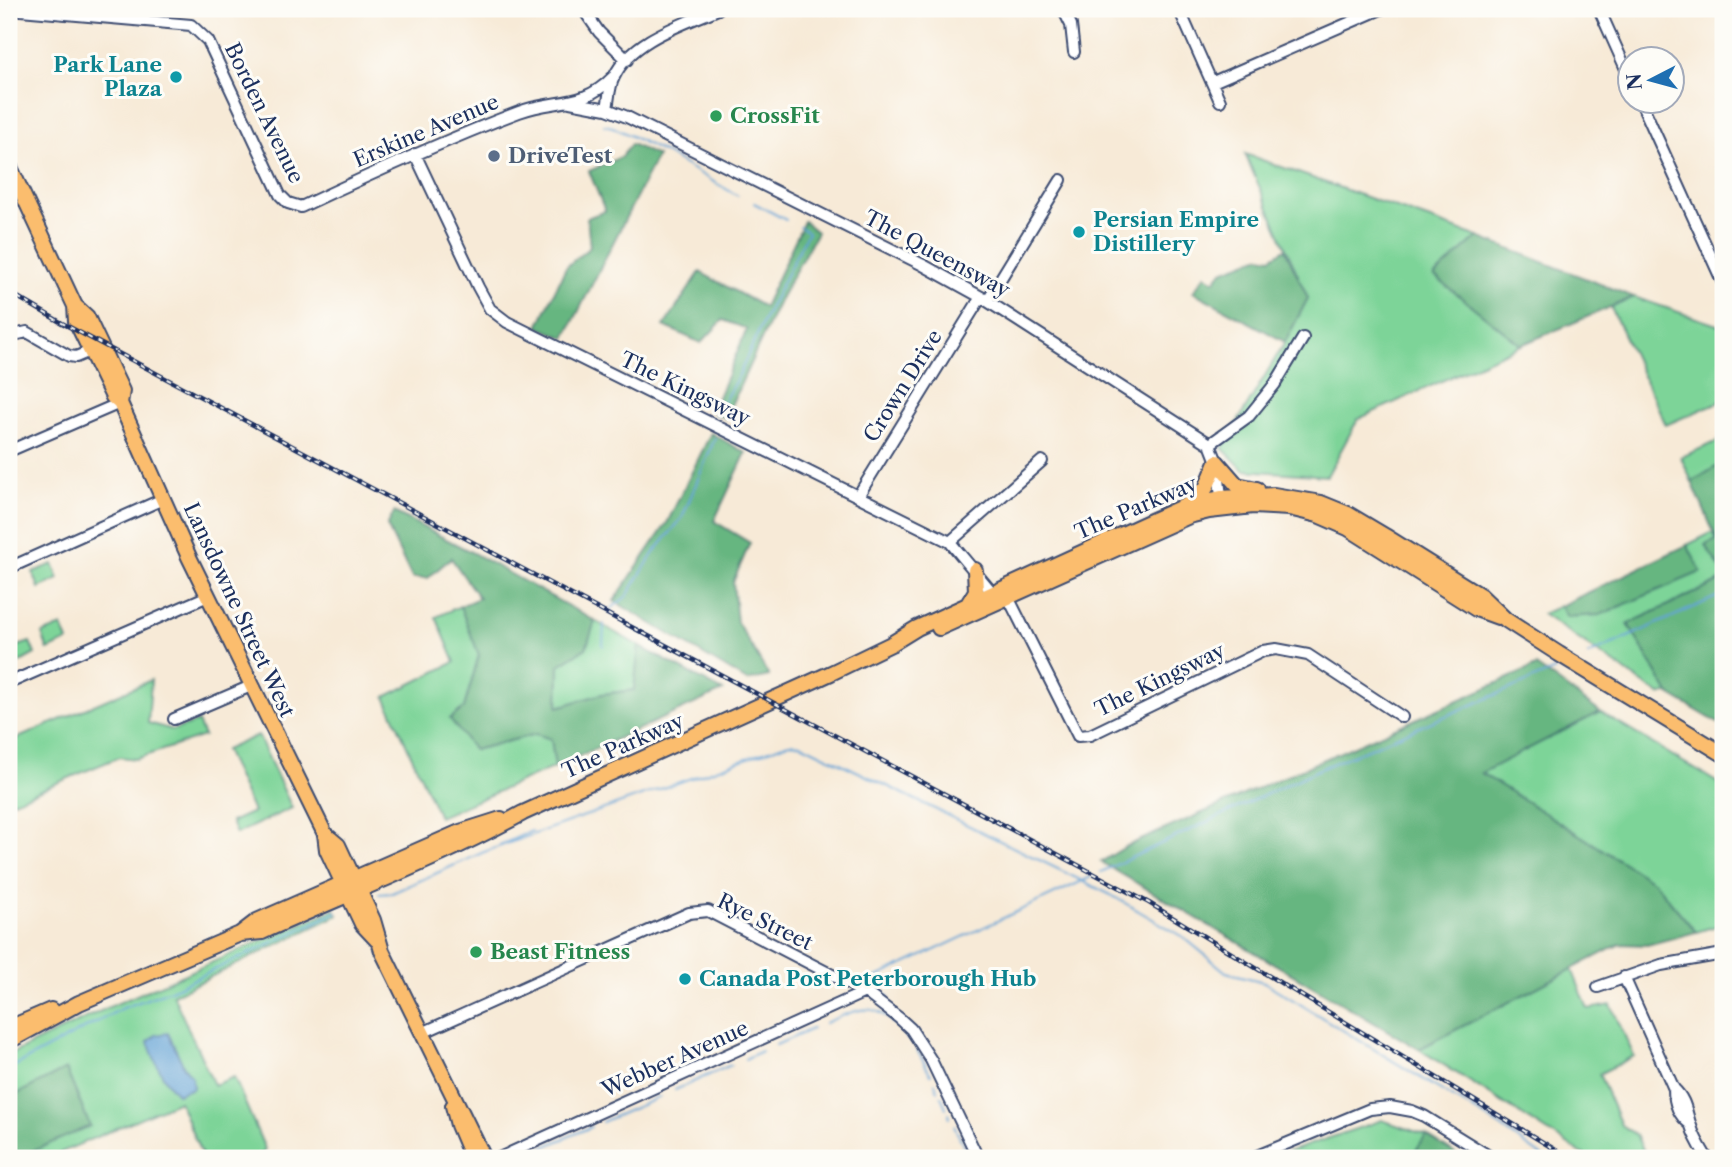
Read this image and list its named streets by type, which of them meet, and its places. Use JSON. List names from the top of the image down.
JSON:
{
  "streets": {
    "main road": ["The Parkway", "Lansdowne Street West"],
    "street": [
      "Borden Avenue",
      "Erskine Avenue",
      "The Queensway",
      "Crown Drive",
      "The Kingsway",
      "Rye Street",
      "Webber Avenue"
    ]
  },
  "crossings": [
    ["Borden Avenue", "Erskine Avenue"],
    ["Erskine Avenue", "The Queensway"],
    ["Erskine Avenue", "The Kingsway"],
    ["The Queensway", "Crown Drive"],
    ["Crown Drive", "The Kingsway"],
    ["The Kingsway", "The Parkway"],
    ["The Parkway", "Lansdowne Street West"],
    ["Lansdowne Street West", "Rye Street"],
    ["Rye Street", "Webber Avenue"]
  ],
  "places": [
    "Park Lane Plaza",
    "CrossFit",
    "DriveTest",
    "Persian Empire Distillery",
    "Beast Fitness",
    "Canada Post Peterborough Hub"
  ],
  "north": "left"
}
